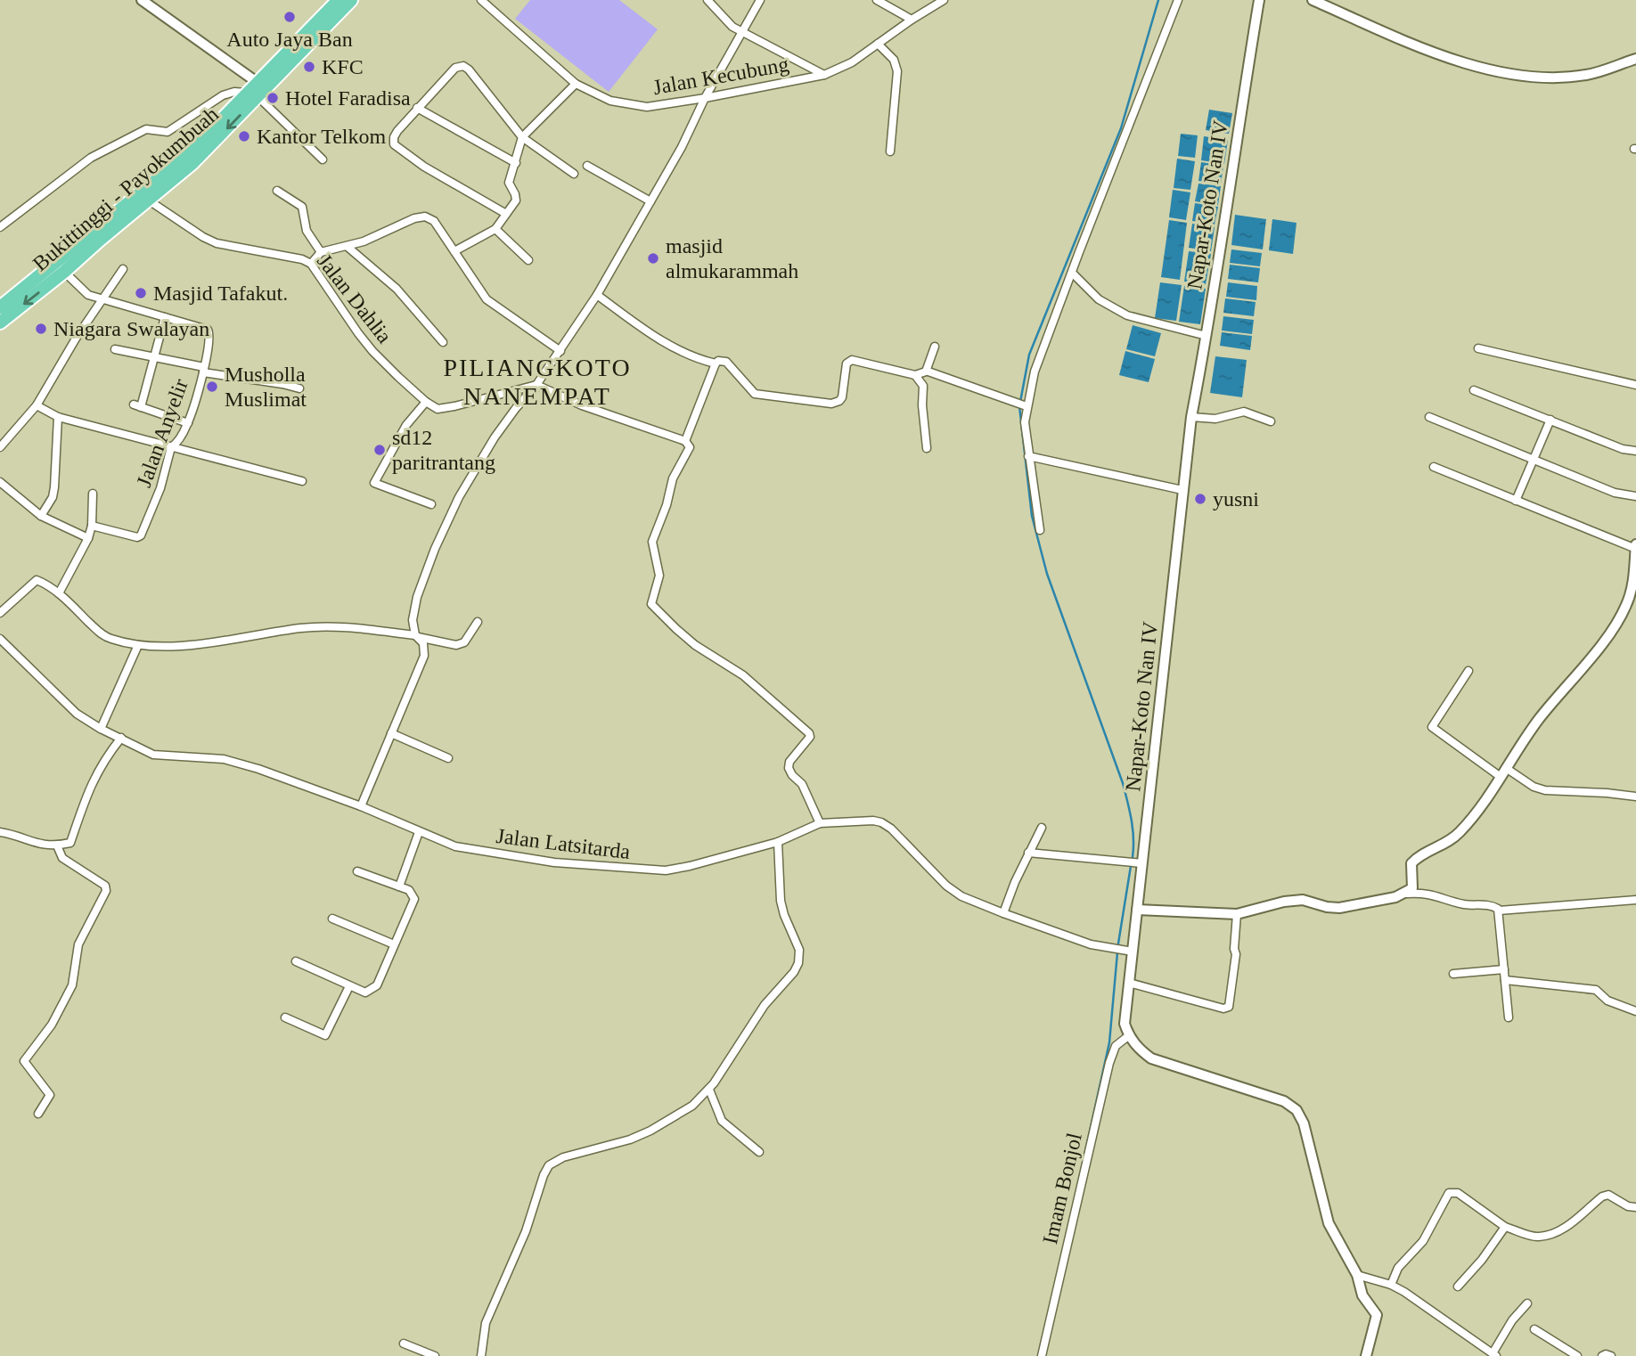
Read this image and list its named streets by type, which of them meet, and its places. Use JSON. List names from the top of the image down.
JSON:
{
  "streets": {
    "highway": ["Bukittinggi - Payokumbuah"],
    "street": [
      "Jalan Kecubung",
      "Napar-Koto Nan IV",
      "Jalan Dahlia",
      "Jalan Anyelir",
      "Jalan Latsitarda",
      "Imam Bonjol"
    ]
  },
  "crossings": [
    ["Bukittinggi - Payokumbuah", "Jalan Dahlia"],
    ["Bukittinggi - Payokumbuah", "Jalan Anyelir"],
    ["Napar-Koto Nan IV", "Jalan Latsitarda"],
    ["Napar-Koto Nan IV", "Imam Bonjol"]
  ],
  "districts": ["PILIANGKOTO NANEMPAT"],
  "places": [
    "Auto Jaya Ban",
    "KFC",
    "Hotel Faradisa",
    "Kantor Telkom",
    "masjid almukarammah",
    "Masjid Tafakut.",
    "Niagara Swalayan",
    "Musholla Muslimat",
    "sd12 paritrantang",
    "yusni"
  ]
}
